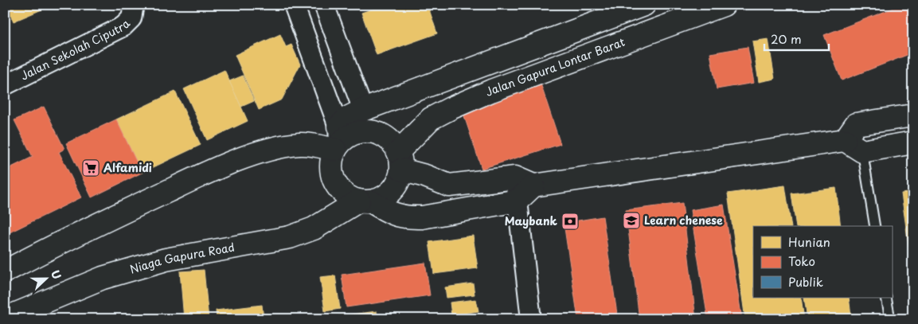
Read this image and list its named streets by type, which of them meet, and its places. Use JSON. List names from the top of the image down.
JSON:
{
  "streets": {
    "street": ["Jalan Sekolah Ciputra", "Jalan Gapura Lontar Barat", "Niaga Gapura Road"]
  },
  "crossings": [
    ["Jalan Gapura Lontar Barat", "Niaga Gapura Road"]
  ],
  "places": {
    "supermarket": ["Alfamidi"],
    "school or university": ["Learn chenese"],
    "bank": ["Maybank"]
  },
  "legend": ["Hunian", "Toko", "Publik"],
  "scale_bar": "20 m",
  "north": "right"
}
